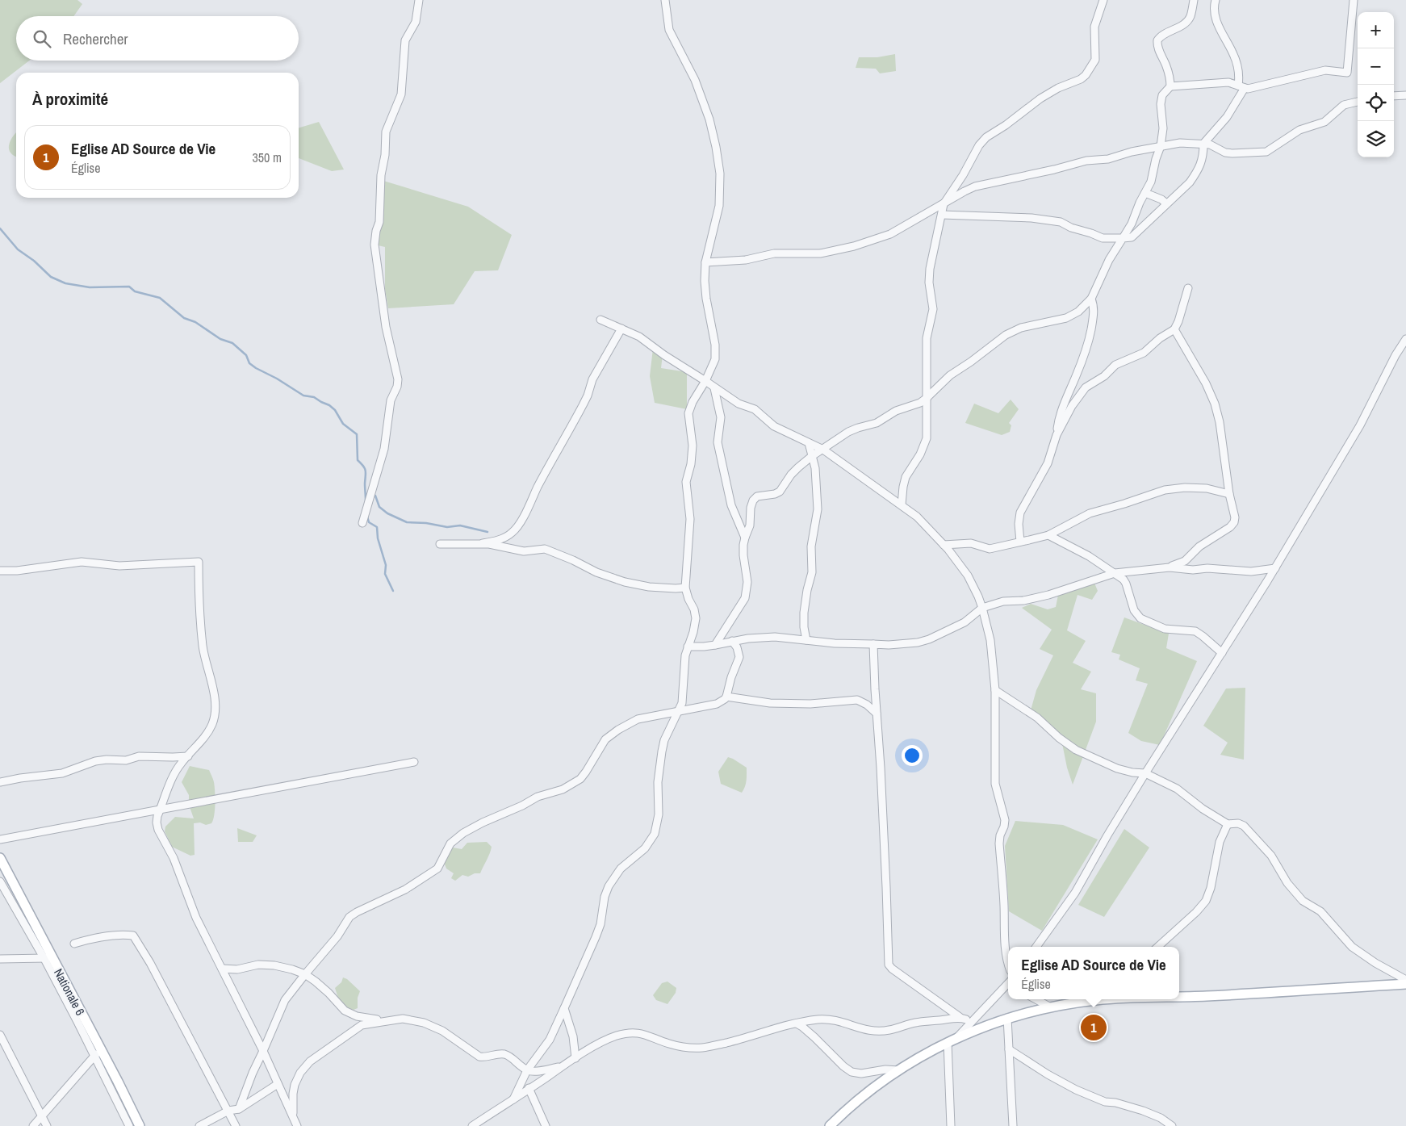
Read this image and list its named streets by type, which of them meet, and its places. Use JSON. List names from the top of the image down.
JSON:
{
  "streets": {
    "main road": ["Nationale 6"]
  },
  "page": {
    "map_buttons": ["+", "−"],
    "search": "Rechercher",
    "heading": "À proximité",
    "list": [
      {
        "mark": "1",
        "name": "Eglise AD Source de Vie",
        "note": "Église",
        "value": "350 m"
      }
    ],
    "popup": ["Eglise AD Source de Vie", "Église"],
    "pins": "1"
  }
}
